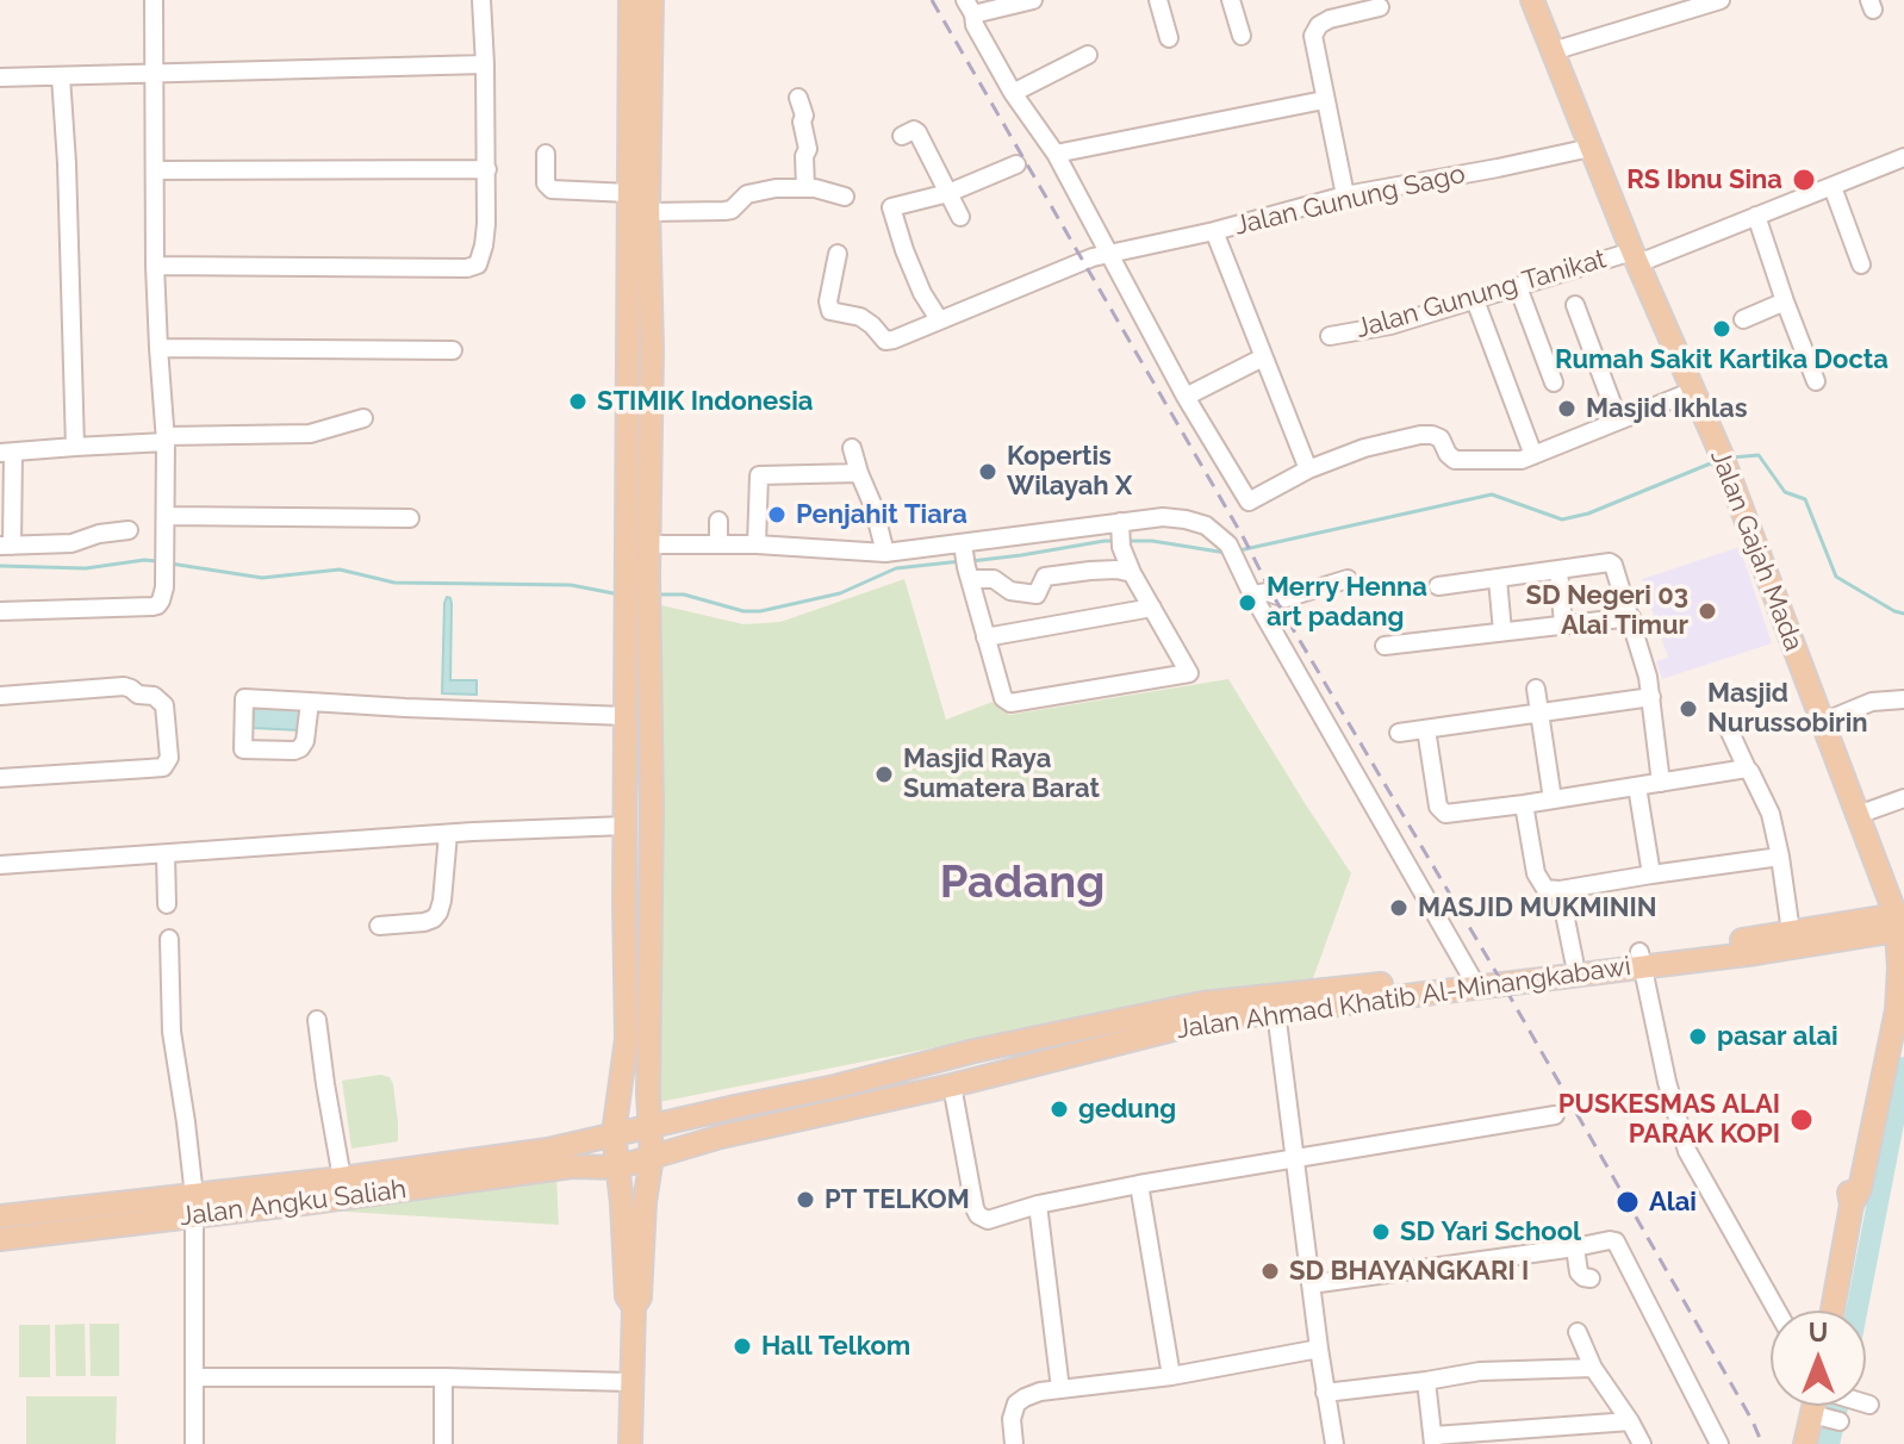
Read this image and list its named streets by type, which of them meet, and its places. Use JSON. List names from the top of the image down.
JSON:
{
  "streets": {
    "main road": ["Jalan Gajah Mada", "Jalan Ahmad Khatib Al-Minangkabawi", "Jalan Angku Saliah"],
    "street": ["Jalan Gunung Sago", "Jalan Gunung Tanikat"]
  },
  "crossings": [
    ["Jalan Gunung Sago", "Jalan Gajah Mada"],
    ["Jalan Gunung Tanikat", "Jalan Gajah Mada"],
    ["Jalan Gajah Mada", "Jalan Ahmad Khatib Al-Minangkabawi"],
    ["Jalan Ahmad Khatib Al-Minangkabawi", "Jalan Angku Saliah"]
  ],
  "districts": ["Padang"],
  "places": [
    "RS Ibnu Sina",
    "Rumah Sakit Kartika Docta",
    "STIMIK Indonesia",
    "Masjid Ikhlas",
    "Kopertis Wilayah X",
    "Penjahit Tiara",
    "Merry Henna art padang",
    "SD Negeri 03 Alai Timur",
    "Masjid Nurussobirin",
    "Masjid Raya Sumatera Barat",
    "MASJID MUKMININ",
    "pasar alai",
    "gedung",
    "PUSKESMAS ALAI PARAK KOPI",
    "PT TELKOM",
    "Alai",
    "SD Yari School",
    "SD BHAYANGKARI I",
    "Hall Telkom"
  ],
  "north": "top"
}
